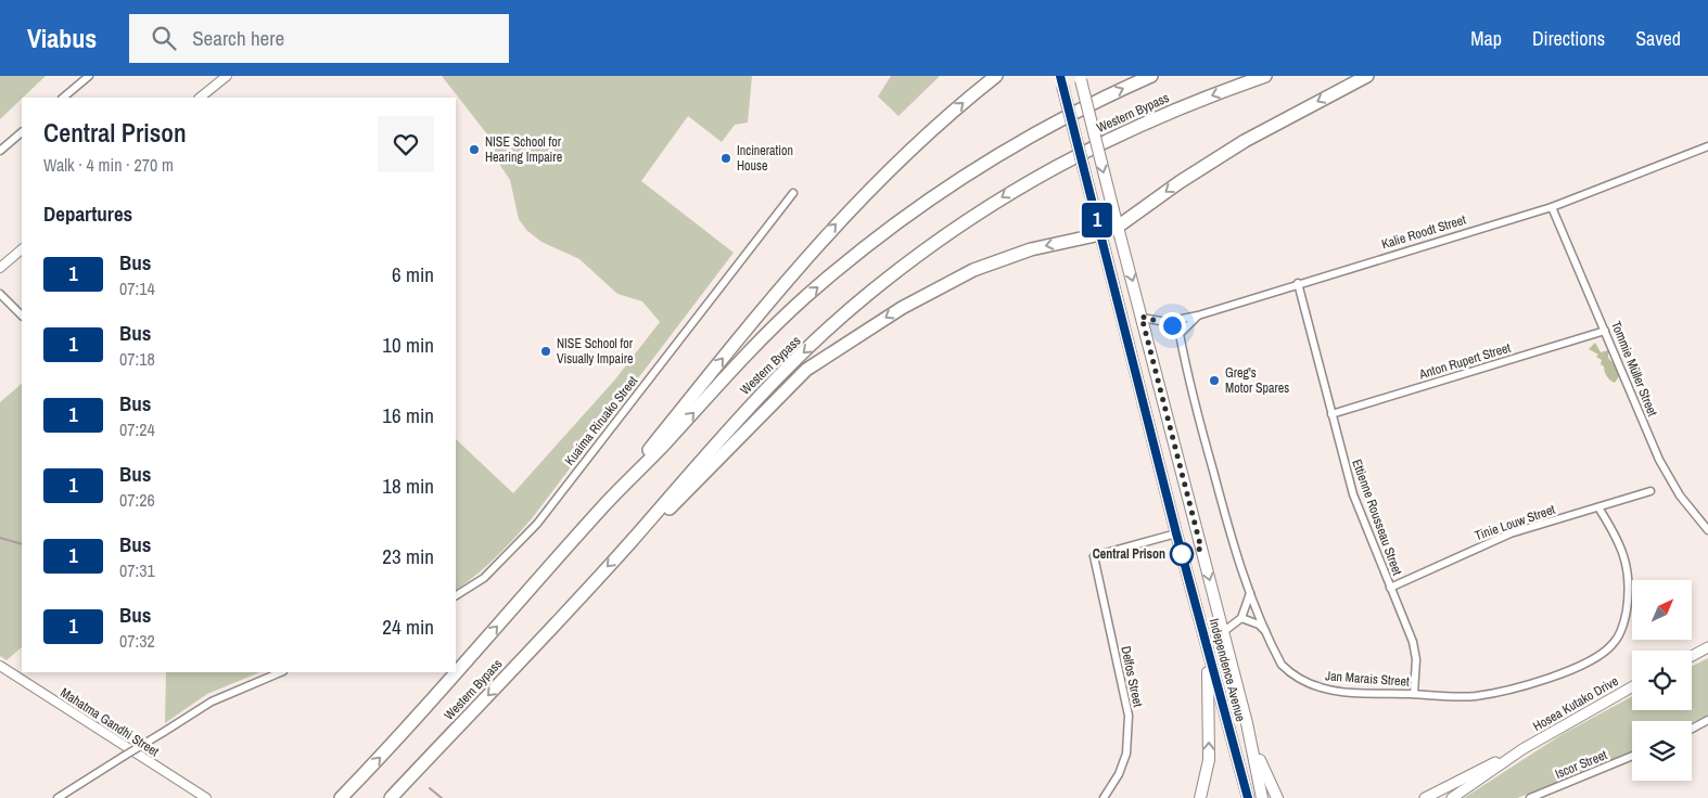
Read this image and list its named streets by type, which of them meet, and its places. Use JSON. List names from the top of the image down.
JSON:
{
  "streets": {
    "highway": ["Western Bypass"],
    "main road": ["Independence Avenue", "Hosea Kutako Drive"],
    "street": [
      "Kalie Roodt Street",
      "Anton Rupert Street",
      "Tommie Müller Street",
      "Kuaima Riruako Street",
      "Ettienne Rousseau Street",
      "Tinie Louw Street",
      "Delfos Street",
      "Jan Marais Street",
      "Mahatma Gandhi Street",
      "Iscor Street"
    ]
  },
  "crossings": [
    ["Kalie Roodt Street", "Tommie Müller Street"],
    ["Kalie Roodt Street", "Ettienne Rousseau Street"],
    ["Kalie Roodt Street", "Independence Avenue"],
    ["Anton Rupert Street", "Tommie Müller Street"],
    ["Anton Rupert Street", "Ettienne Rousseau Street"],
    ["Ettienne Rousseau Street", "Tinie Louw Street"],
    ["Ettienne Rousseau Street", "Jan Marais Street"],
    ["Tinie Louw Street", "Jan Marais Street"],
    ["Independence Avenue", "Delfos Street"]
  ],
  "places": [
    "NISE School for Hearing Impaire",
    "Incineration House",
    "NISE School for Visually Impaire",
    "Greg's Motor Spares",
    "Central Prison"
  ],
  "lines": ["bus line 1"],
  "north": "top right",
  "page": {
    "header": "Viabus",
    "search": "Search here",
    "nav": ["Map", "Directions", "Saved"],
    "on_map": "1",
    "heading": [
      ["Central Prison", "Walk · 4 min · 270 m"],
      "Departures"
    ],
    "list": [
      {
        "mark": "1",
        "name": "Bus",
        "note": "07:14",
        "value": "6 min"
      },
      {
        "mark": "1",
        "name": "Bus",
        "note": "07:18",
        "value": "10 min"
      },
      {
        "mark": "1",
        "name": "Bus",
        "note": "07:24",
        "value": "16 min"
      },
      {
        "mark": "1",
        "name": "Bus",
        "note": "07:26",
        "value": "18 min"
      },
      {
        "mark": "1",
        "name": "Bus",
        "note": "07:31",
        "value": "23 min"
      },
      {
        "mark": "1",
        "name": "Bus",
        "note": "07:32",
        "value": "24 min"
      }
    ]
  }
}
